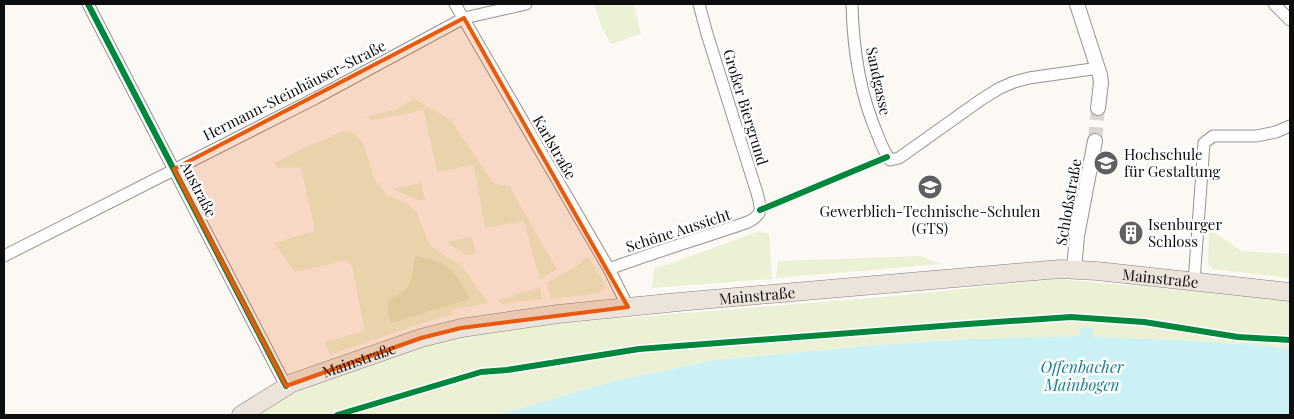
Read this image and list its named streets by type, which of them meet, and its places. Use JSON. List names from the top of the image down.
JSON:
{
  "streets": {
    "main road": ["Mainstraße"],
    "street": [
      "Sandgasse",
      "Hermann-Steinhäuser-Straße",
      "Großer Biergrund",
      "Karlstraße",
      "Austraße",
      "Schloßstraße",
      "Schöne Aussicht"
    ]
  },
  "crossings": [
    ["Hermann-Steinhäuser-Straße", "Karlstraße"],
    ["Hermann-Steinhäuser-Straße", "Austraße"],
    ["Großer Biergrund", "Schöne Aussicht"],
    ["Karlstraße", "Schöne Aussicht"],
    ["Karlstraße", "Mainstraße"],
    ["Austraße", "Mainstraße"],
    ["Schloßstraße", "Mainstraße"]
  ],
  "water": ["Offenbacher Mainbogen"],
  "places": {
    "school or university": ["Hochschule für Gestaltung", "Gewerblich-Technische-Schulen (GTS)"],
    "building": ["Isenburger Schloss"]
  }
}
